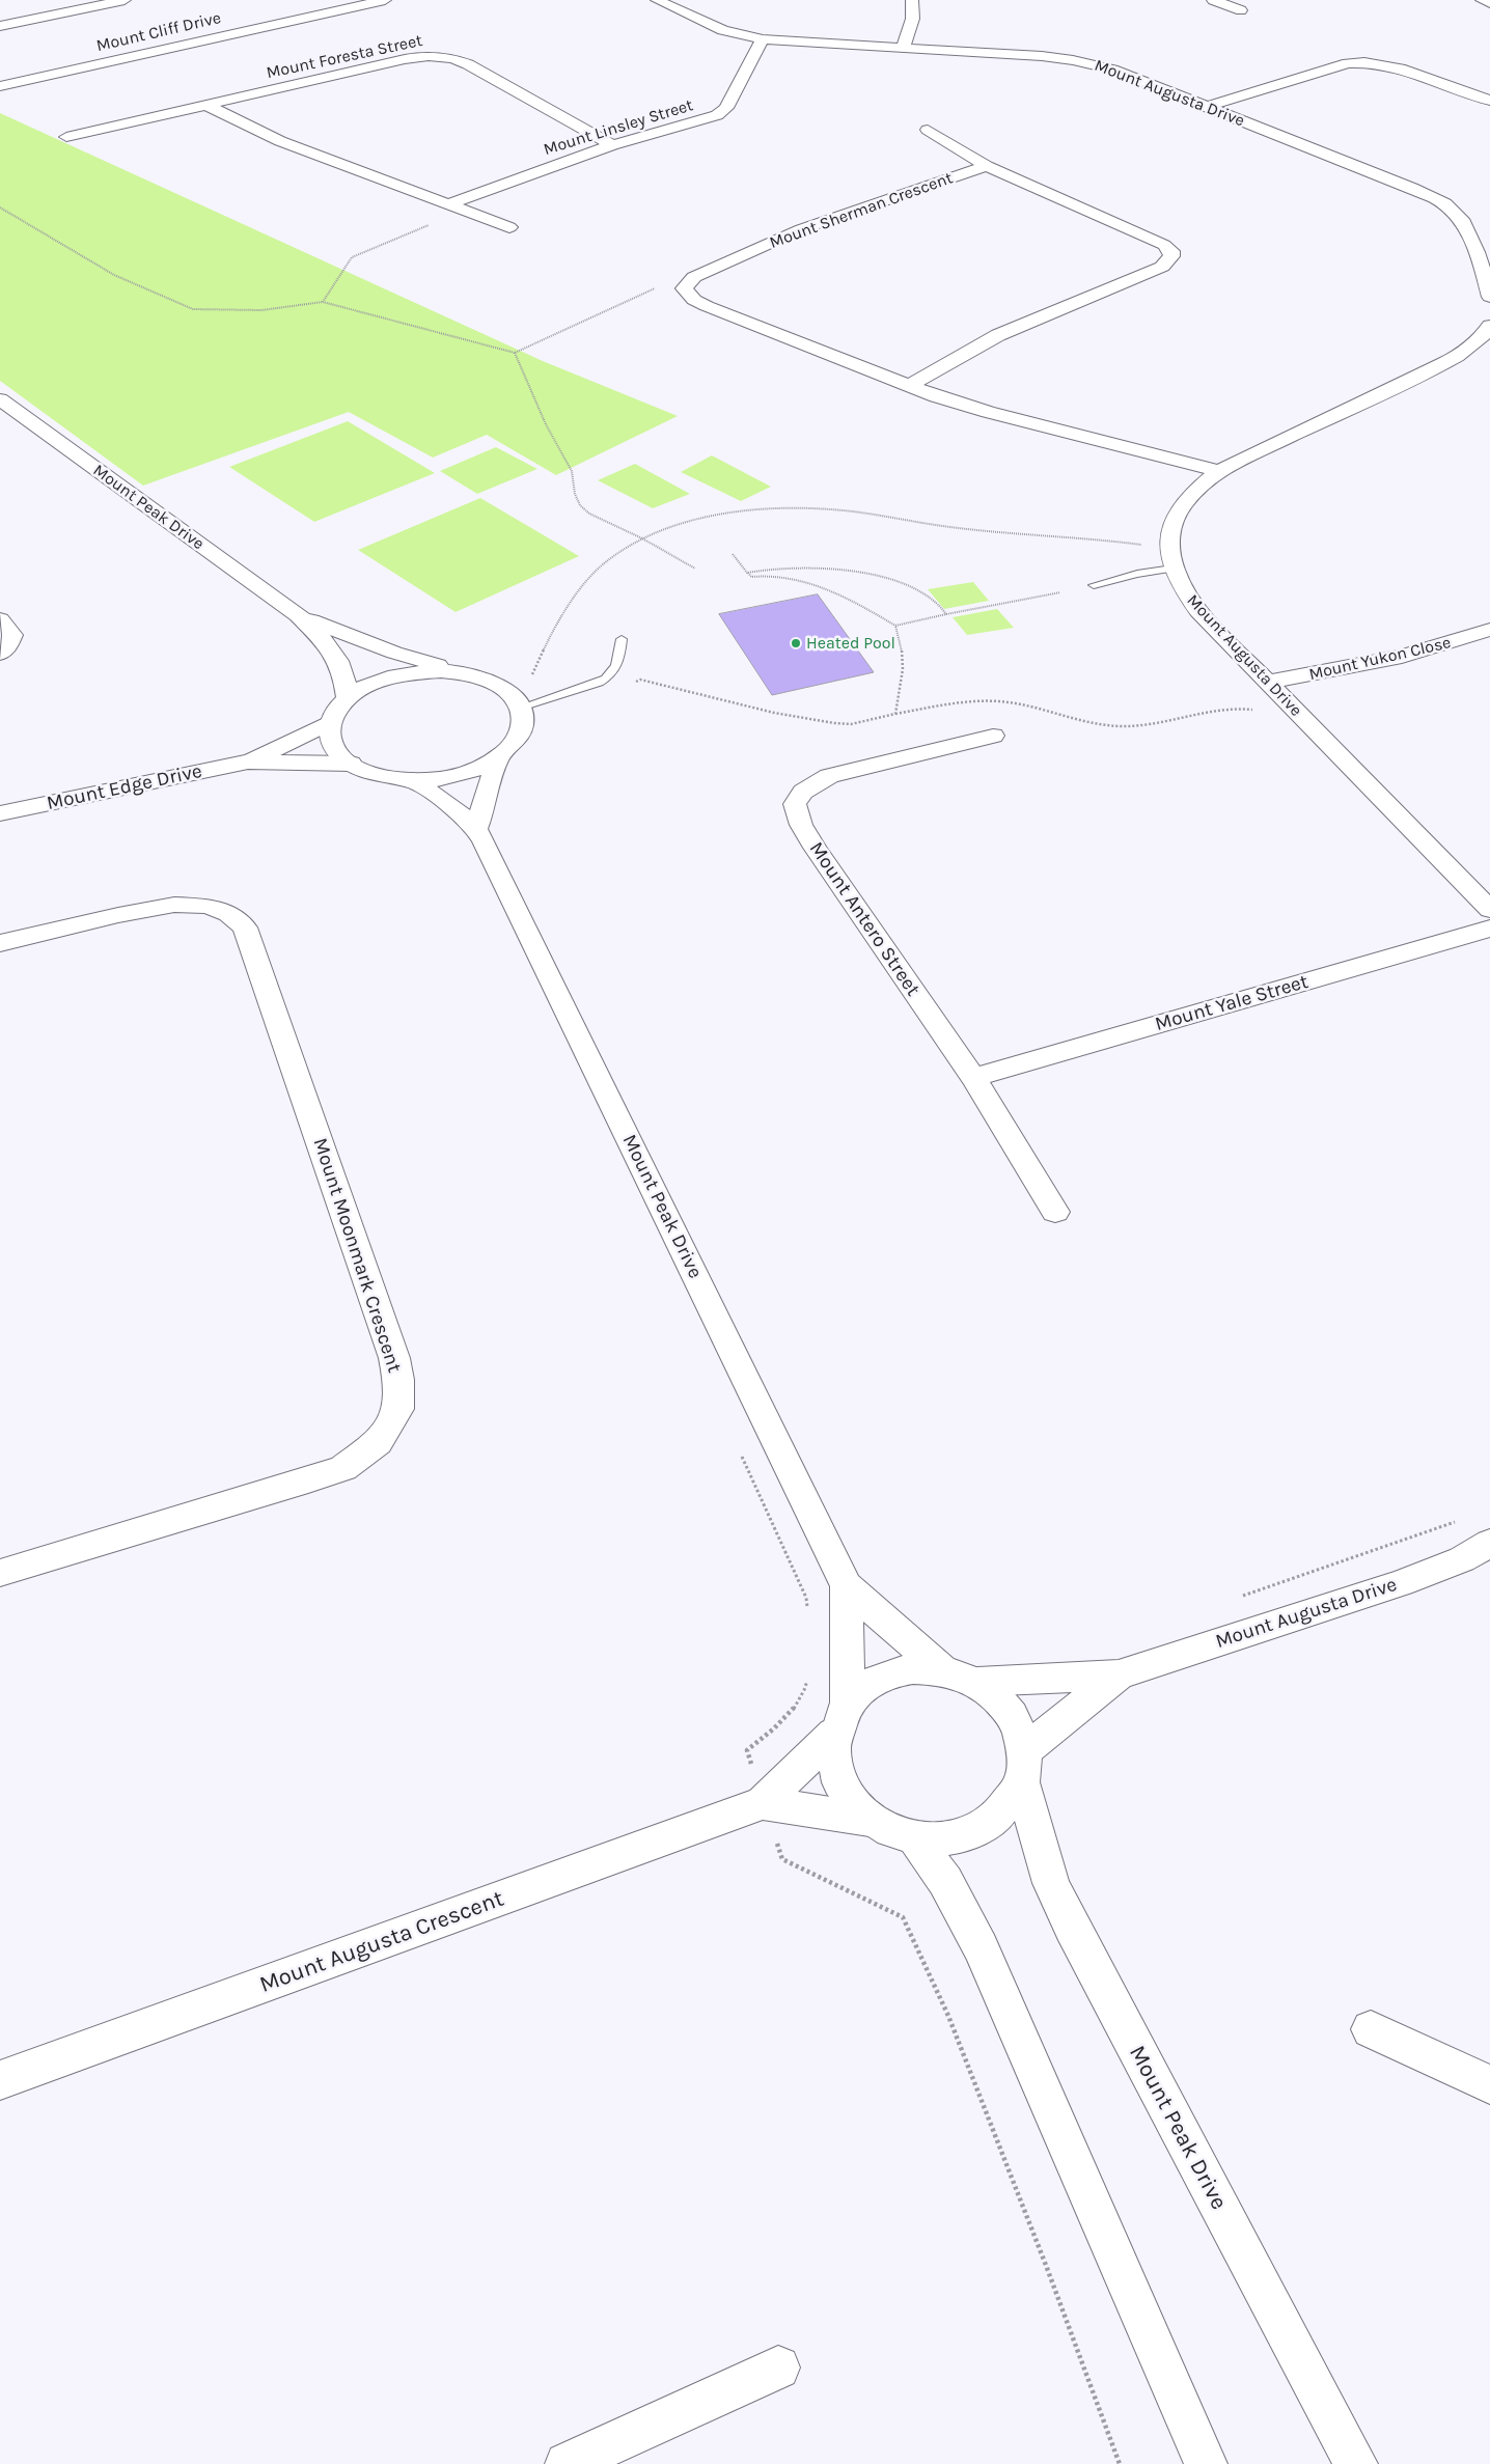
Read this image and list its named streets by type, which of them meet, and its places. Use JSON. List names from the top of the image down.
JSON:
{
  "streets": {
    "street": [
      "Mount Cliff Drive",
      "Mount Foresta Street",
      "Mount Augusta Drive",
      "Mount Linsley Street",
      "Mount Sherman Crescent",
      "Mount Peak Drive",
      "Mount Yukon Close",
      "Mount Edge Drive",
      "Mount Antero Street",
      "Mount Yale Street",
      "Mount Moonmark Crescent",
      "Mount Augusta Crescent"
    ]
  },
  "crossings": [
    ["Mount Foresta Street", "Mount Linsley Street"],
    ["Mount Augusta Drive", "Mount Linsley Street"],
    ["Mount Augusta Drive", "Mount Peak Drive"],
    ["Mount Augusta Drive", "Mount Yukon Close"],
    ["Mount Augusta Drive", "Mount Augusta Crescent"],
    ["Mount Peak Drive", "Mount Edge Drive"],
    ["Mount Peak Drive", "Mount Augusta Crescent"],
    ["Mount Antero Street", "Mount Yale Street"]
  ],
  "places": ["Heated Pool"]
}
